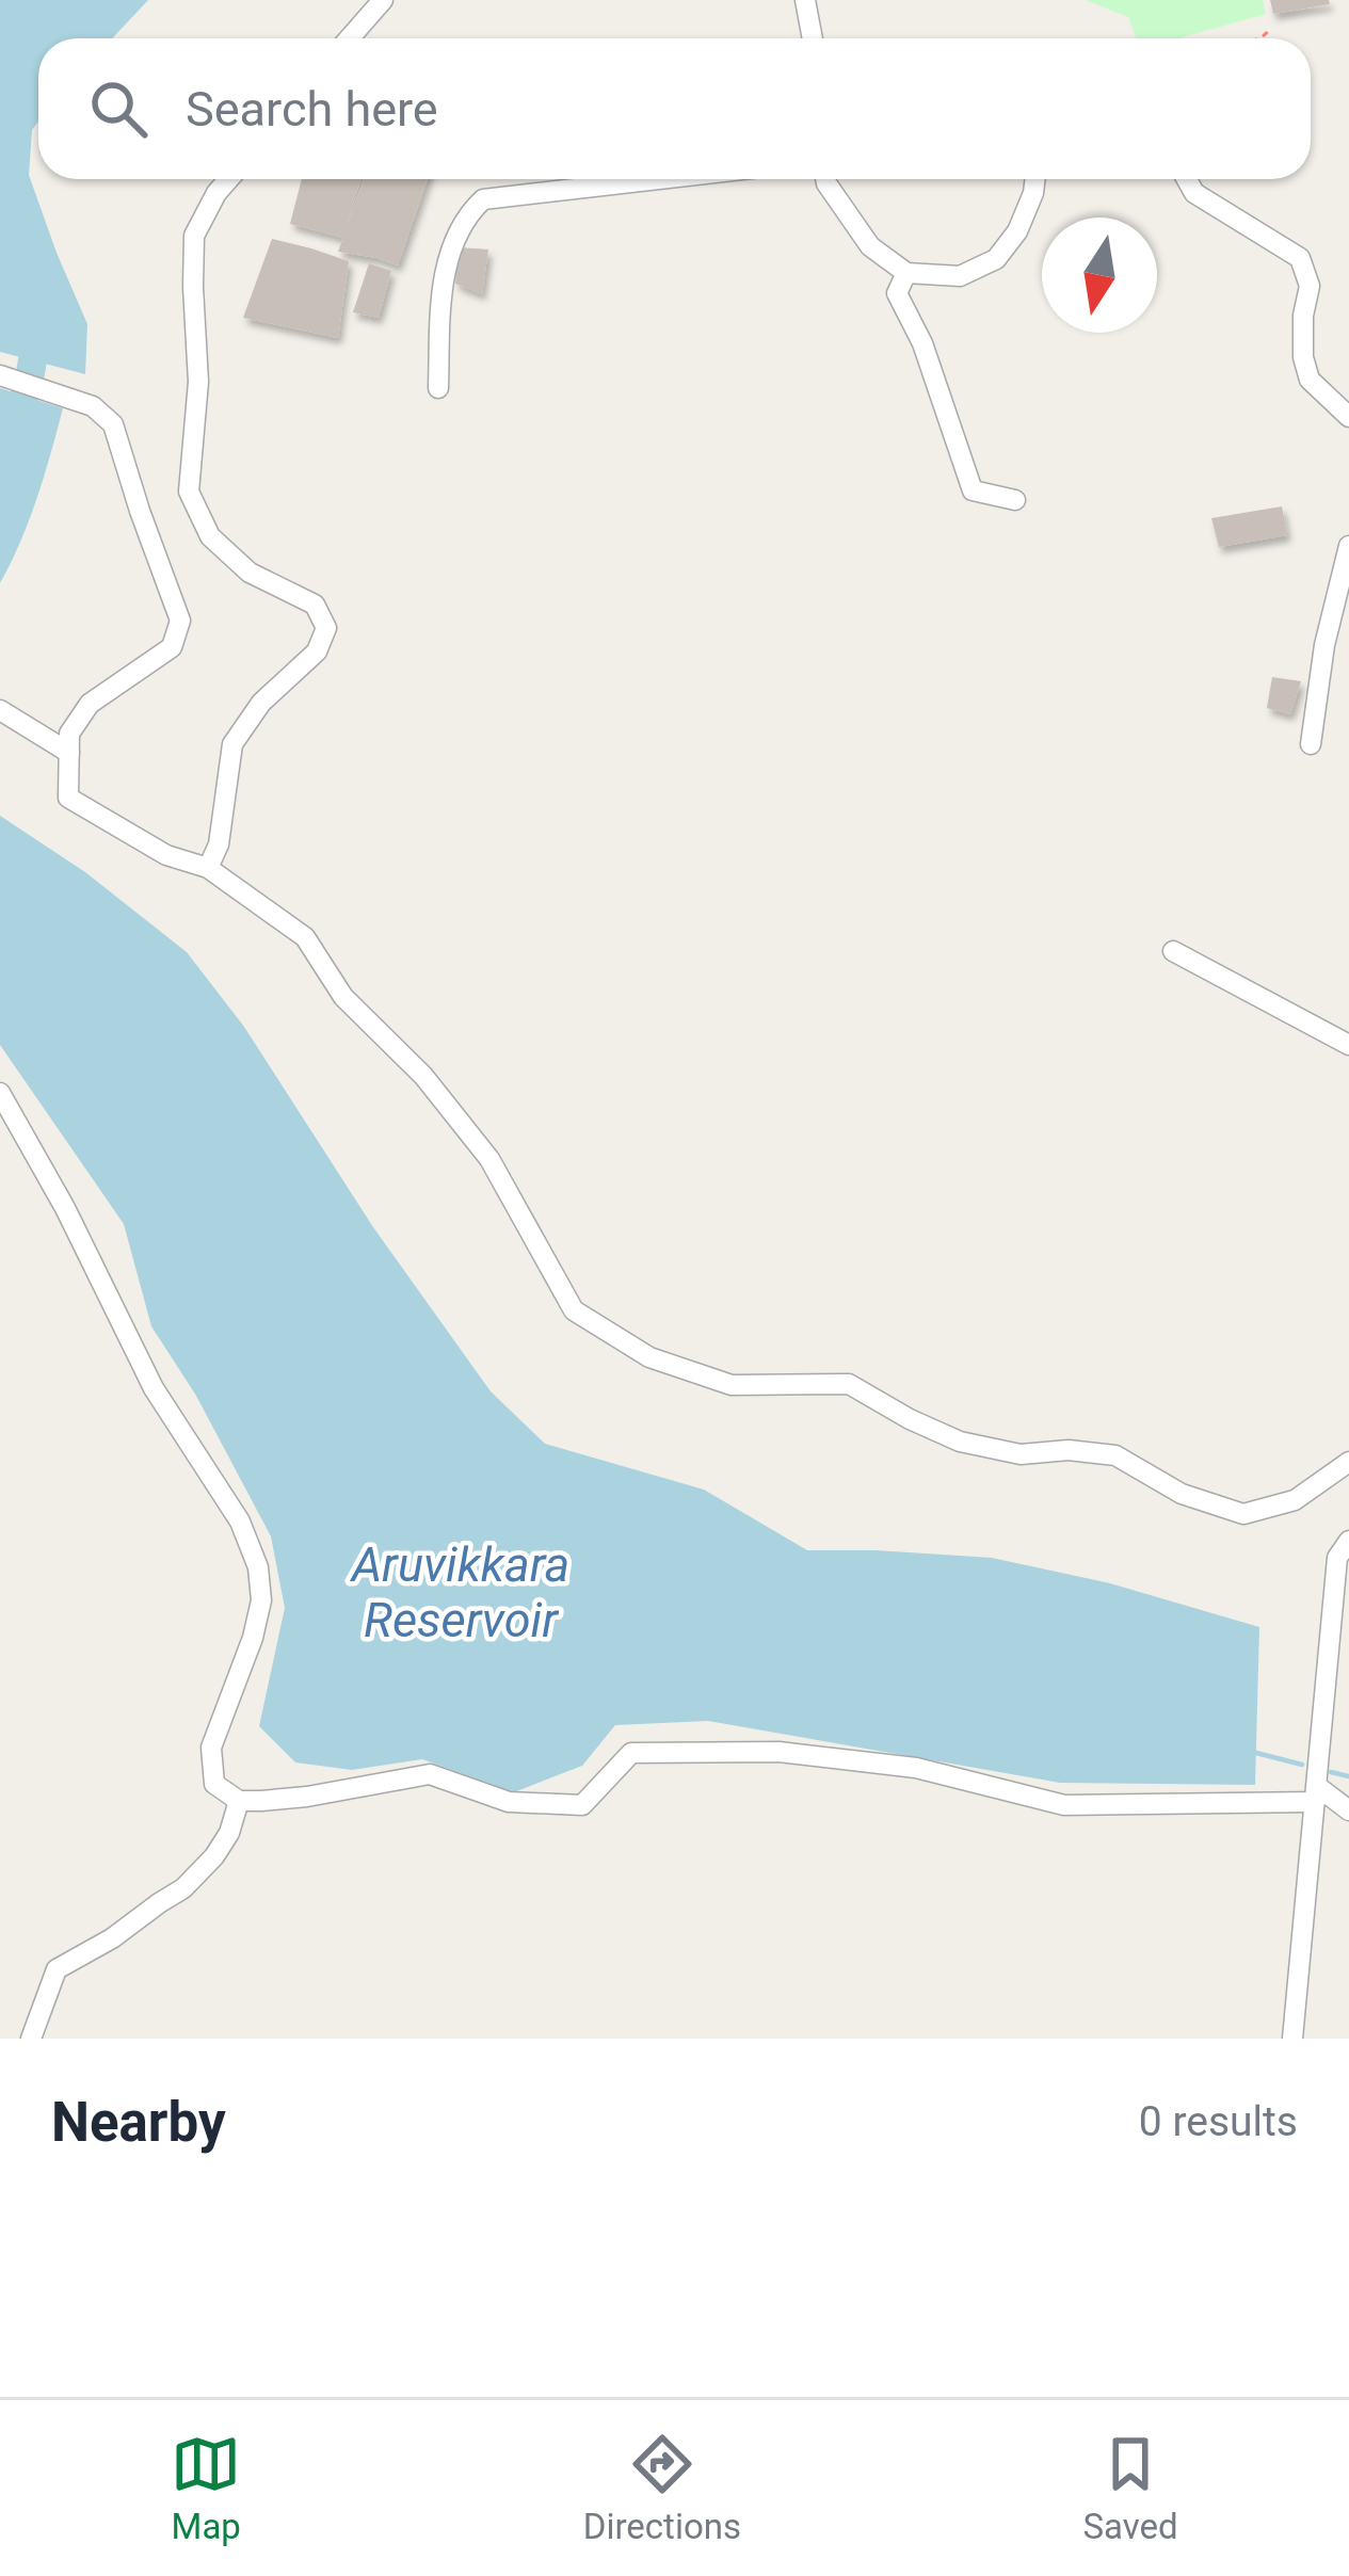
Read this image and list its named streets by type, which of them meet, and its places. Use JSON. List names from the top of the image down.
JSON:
{
  "water": ["Aruvikkara Reservoir"],
  "north": "bottom",
  "page": {
    "search": "Search here",
    "heading": ["Nearby", "0 results"],
    "nav": ["Map", "Directions", "Saved"]
  }
}
